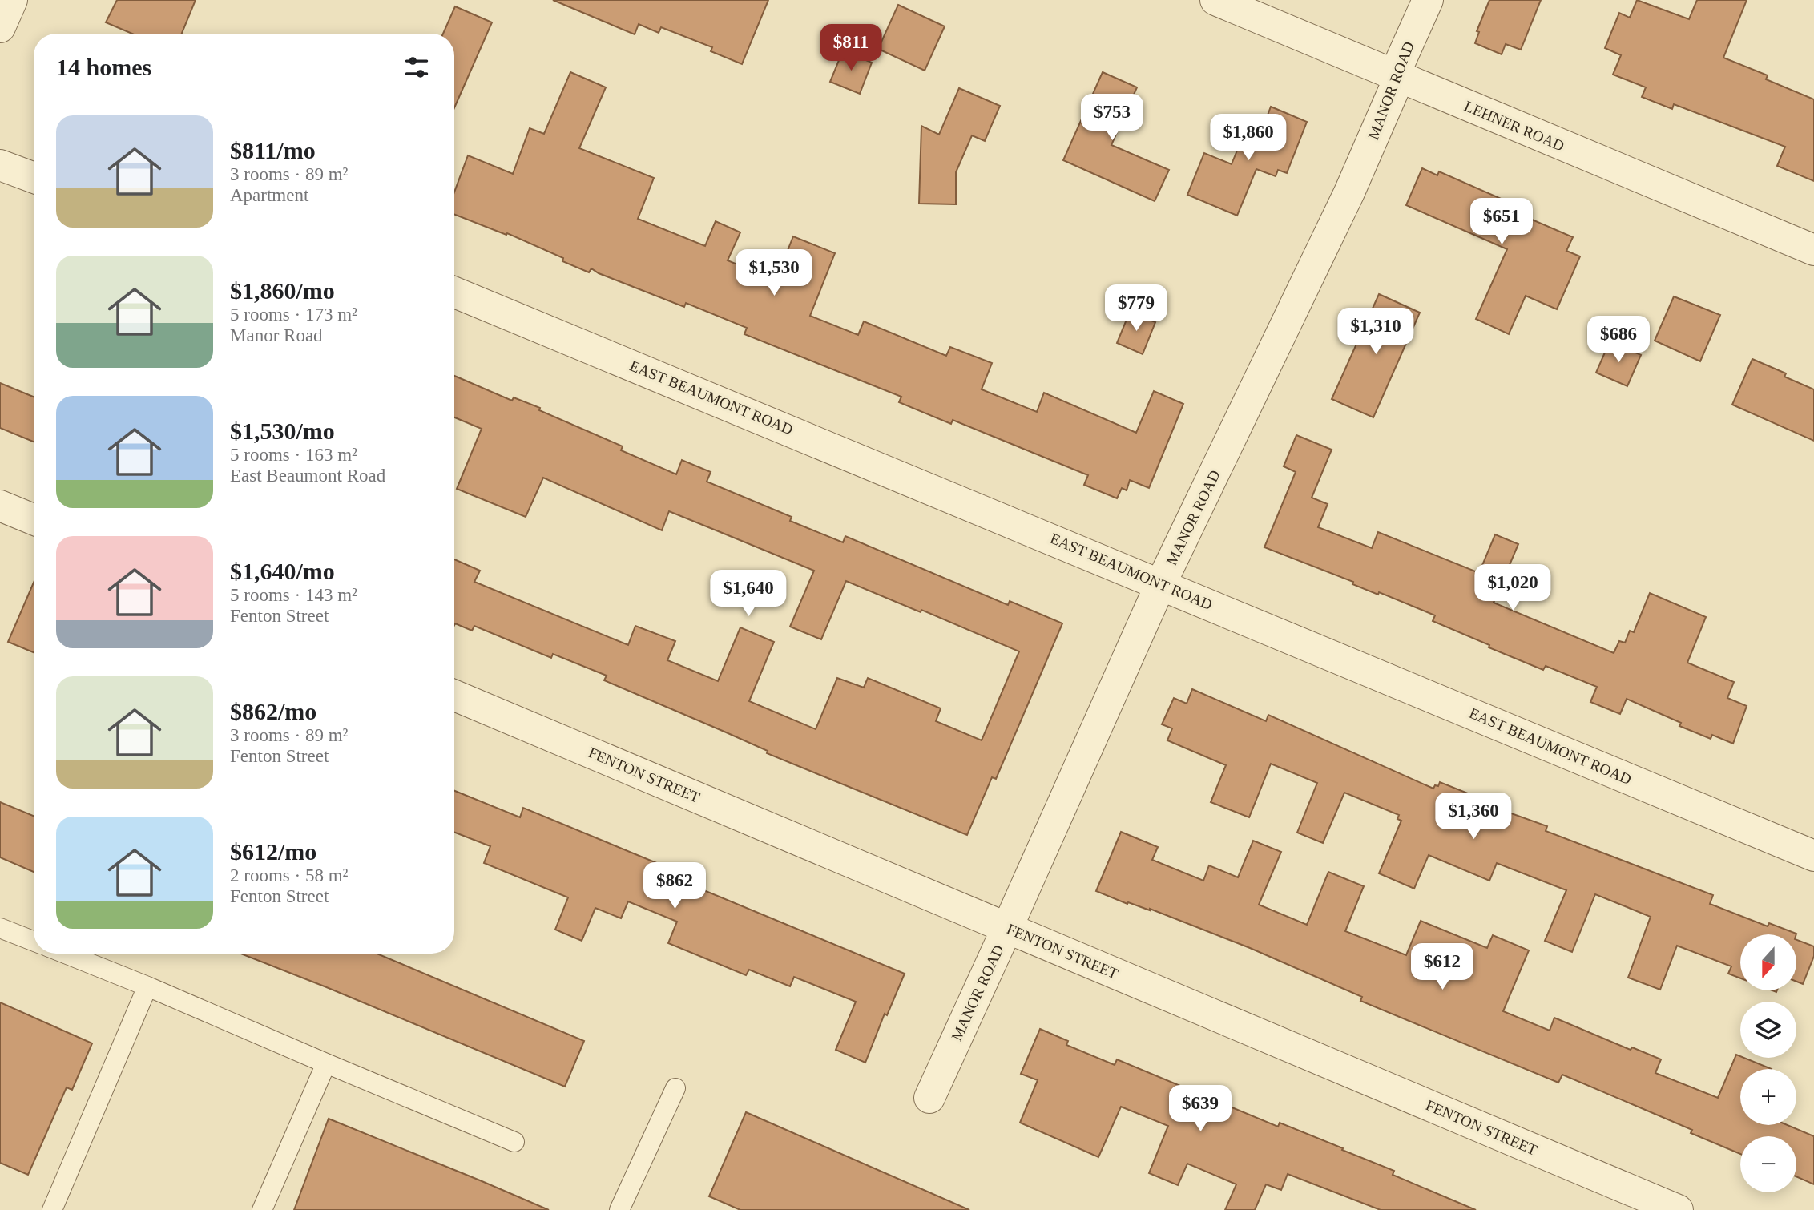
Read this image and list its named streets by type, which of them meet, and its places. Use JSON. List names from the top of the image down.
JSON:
{
  "streets": {
    "street": [
      "MANOR ROAD",
      "LEHNER ROAD",
      "EAST BEAUMONT ROAD",
      "FENTON STREET"
    ]
  },
  "crossings": [
    ["MANOR ROAD", "LEHNER ROAD"],
    ["MANOR ROAD", "EAST BEAUMONT ROAD"],
    ["MANOR ROAD", "FENTON STREET"]
  ],
  "north": "bottom",
  "page": {
    "price": [
      "$811",
      "$753",
      "$1,860",
      "$651",
      "$1,530",
      "$779",
      "$1,310",
      "$686",
      "$1,020",
      "$1,640",
      "$1,360",
      "$862",
      "$612",
      "$639"
    ],
    "heading": "14 homes",
    "list": [
      {
        "name": "$811/mo",
        "note": "3 rooms · 89 m² · Apartment"
      },
      {
        "name": "$1,860/mo",
        "note": "5 rooms · 173 m² · Manor Road"
      },
      {
        "name": "$1,530/mo",
        "note": "5 rooms · 163 m² · East Beaumont Road"
      },
      {
        "name": "$1,640/mo",
        "note": "5 rooms · 143 m² · Fenton Street"
      },
      {
        "name": "$862/mo",
        "note": "3 rooms · 89 m² · Fenton Street"
      },
      {
        "name": "$612/mo",
        "note": "2 rooms · 58 m² · Fenton Street"
      }
    ],
    "map_buttons": ["+", "−"]
  }
}
